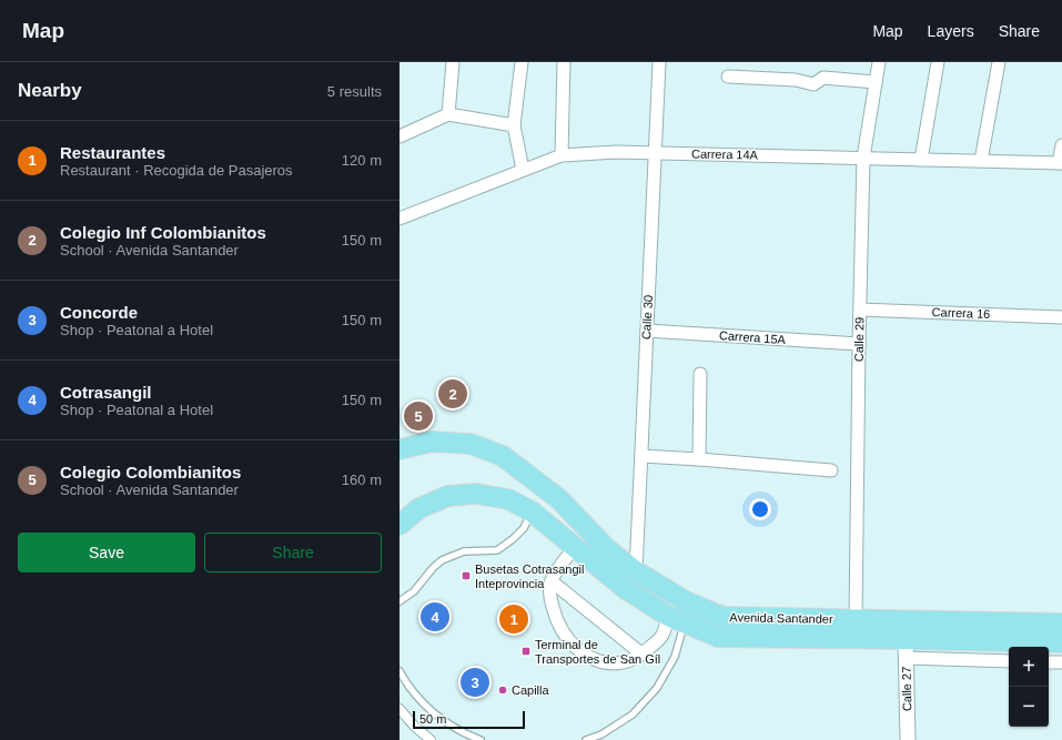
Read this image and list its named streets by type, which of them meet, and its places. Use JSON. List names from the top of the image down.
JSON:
{
  "streets": {
    "highway": ["Avenida Santander"],
    "street": [
      "Carrera 14A",
      "Carrera 16",
      "Calle 30",
      "Carrera 15A",
      "Calle 29",
      "Calle 27"
    ]
  },
  "crossings": [
    ["Carrera 14A", "Calle 30"],
    ["Carrera 14A", "Calle 29"],
    ["Carrera 16", "Calle 29"],
    ["Calle 30", "Carrera 15A"],
    ["Calle 30", "Avenida Santander"],
    ["Carrera 15A", "Calle 29"],
    ["Calle 29", "Avenida Santander"],
    ["Avenida Santander", "Calle 27"]
  ],
  "places": {
    "transit": ["Busetas Cotrasangil Inteprovincia", "Terminal de Transportes de San Gíl"],
    "other": ["Capilla"]
  },
  "scale_bar": "50 m",
  "page": {
    "header": "Map",
    "nav": ["Map", "Layers", "Share"],
    "heading": ["Nearby", "5 results"],
    "list": [
      {
        "mark": "1",
        "name": "Restaurantes",
        "note": "Restaurant · Recogida de Pasajeros",
        "value": "120 m"
      },
      {
        "mark": "2",
        "name": "Colegio Inf Colombianitos",
        "note": "School · Avenida Santander",
        "value": "150 m"
      },
      {
        "mark": "3",
        "name": "Concorde",
        "note": "Shop · Peatonal a Hotel",
        "value": "150 m"
      },
      {
        "mark": "4",
        "name": "Cotrasangil",
        "note": "Shop · Peatonal a Hotel",
        "value": "150 m"
      },
      {
        "mark": "5",
        "name": "Colegio Colombianitos",
        "note": "School · Avenida Santander",
        "value": "160 m"
      }
    ],
    "pins": [
      "2",
      "5",
      "4",
      "1",
      "3"
    ],
    "buttons": ["Save", "Share"],
    "map_buttons": ["+", "−"],
    "scale": "50 m"
  }
}
